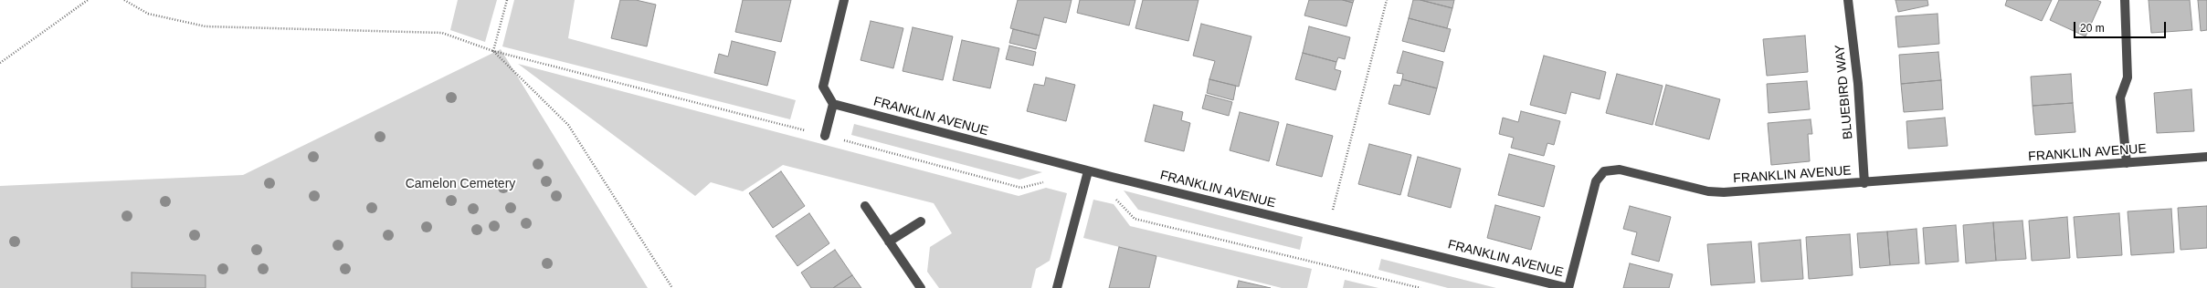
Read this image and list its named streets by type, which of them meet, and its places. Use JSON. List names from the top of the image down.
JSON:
{
  "streets": {
    "street": ["BLUEBIRD WAY", "FRANKLIN AVENUE"]
  },
  "crossings": [
    ["BLUEBIRD WAY", "FRANKLIN AVENUE"]
  ],
  "parks": ["Camelon Cemetery"],
  "scale_bar": "20 m"
}
